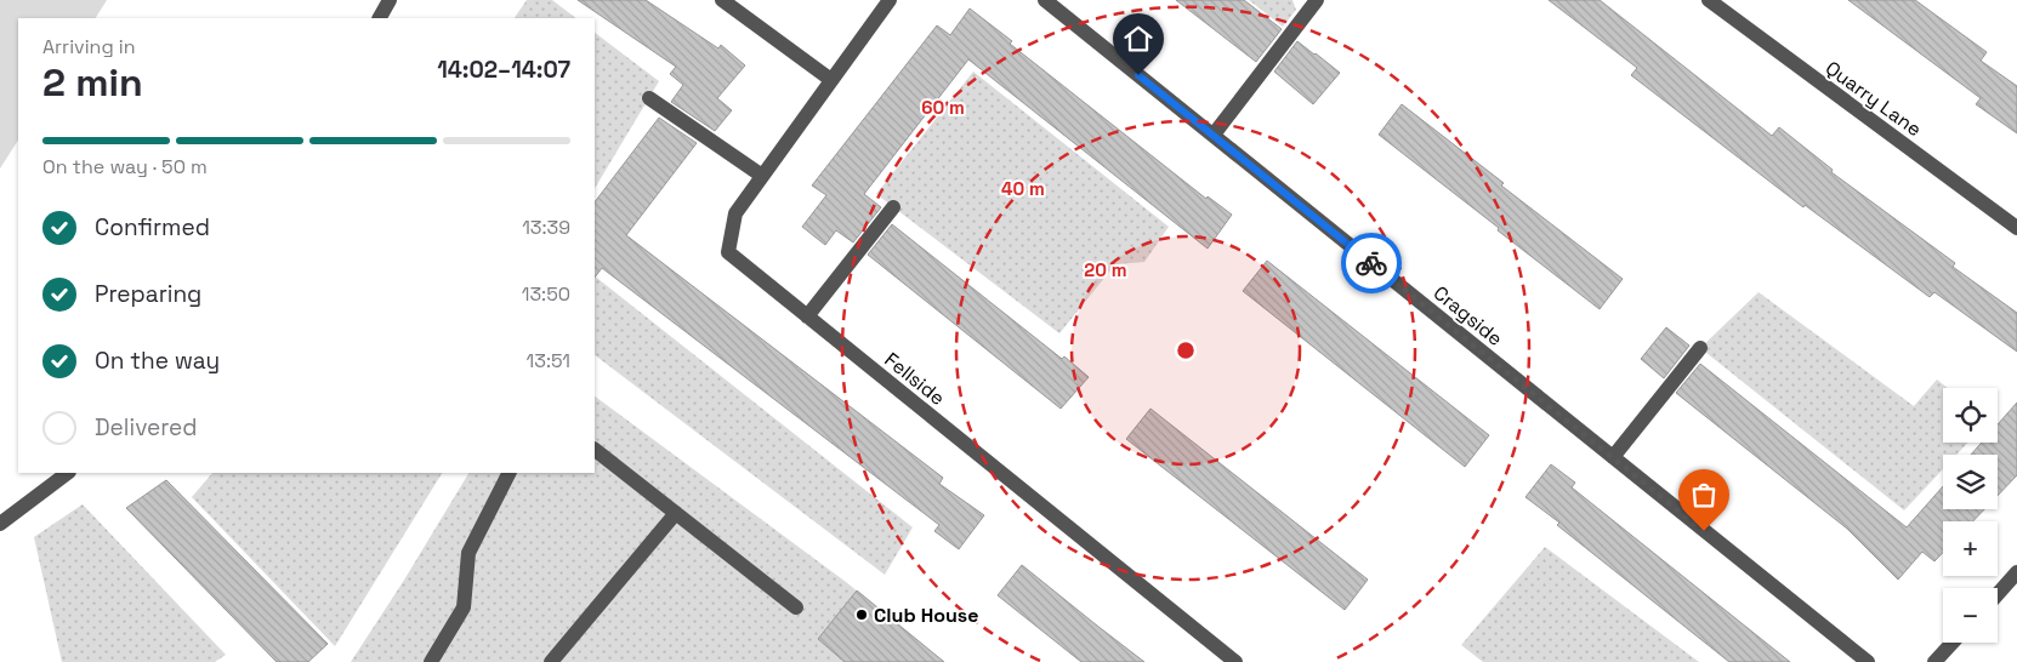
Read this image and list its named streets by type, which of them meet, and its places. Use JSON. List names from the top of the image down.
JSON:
{
  "streets": {
    "street": ["Quarry Lane", "Cragside", "Fellside"]
  },
  "places": ["Club House"],
  "page": {
    "heading": ["2 min", "Arriving in", "14:02–14:07"],
    "bar": "On the way · 50 m",
    "list": [
      ["Confirmed", "13:39"],
      ["Preparing", "13:50"],
      ["On the way", "13:51"],
      "Delivered"
    ],
    "map_buttons": ["+", "−"]
  },
  "rings": ["60 m", "40 m", "20 m"]
}
